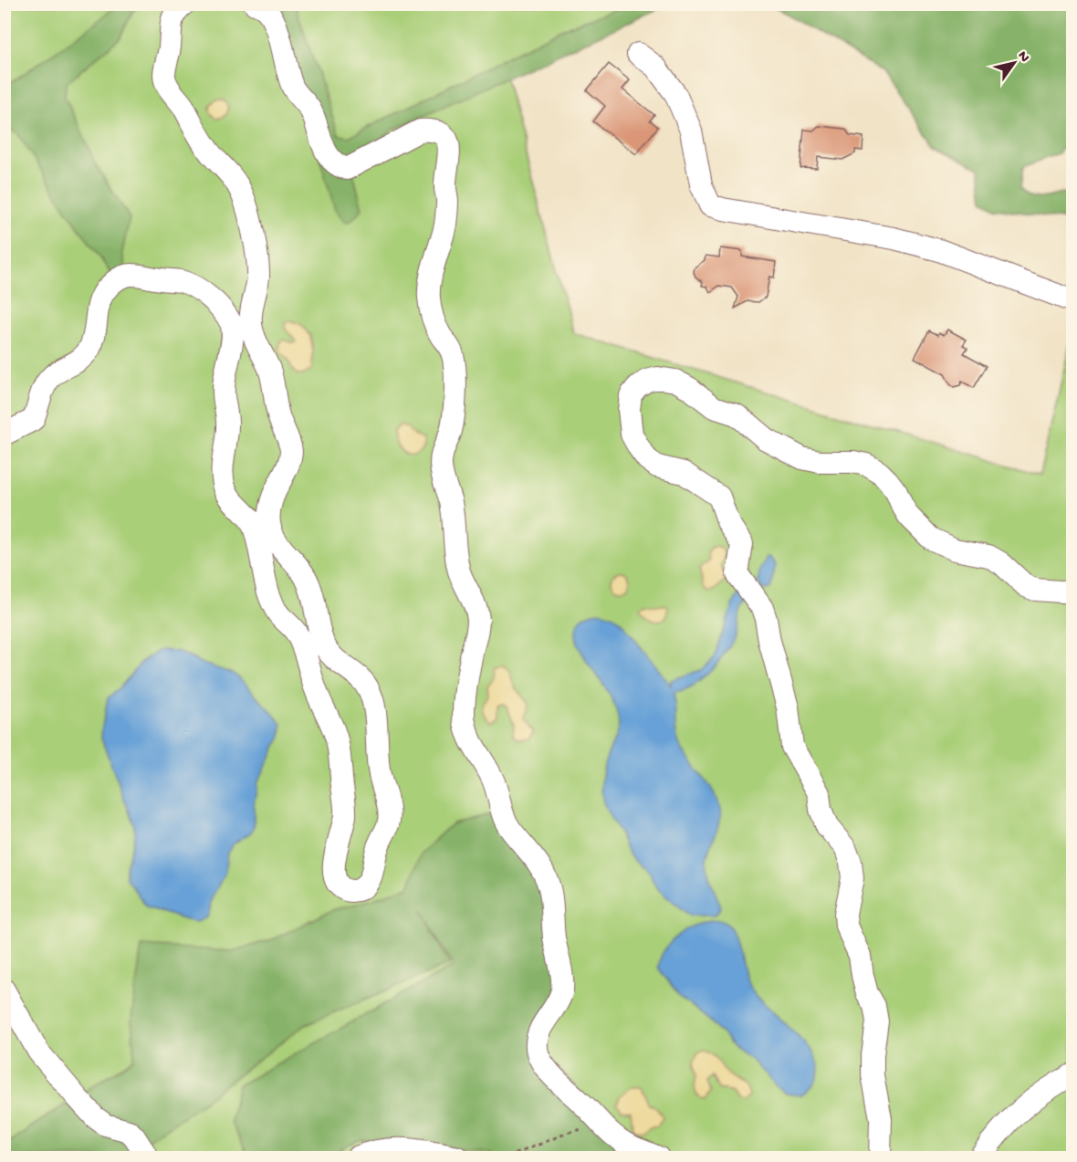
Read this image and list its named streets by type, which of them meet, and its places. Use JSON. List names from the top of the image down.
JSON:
{
  "north": "top right"
}
